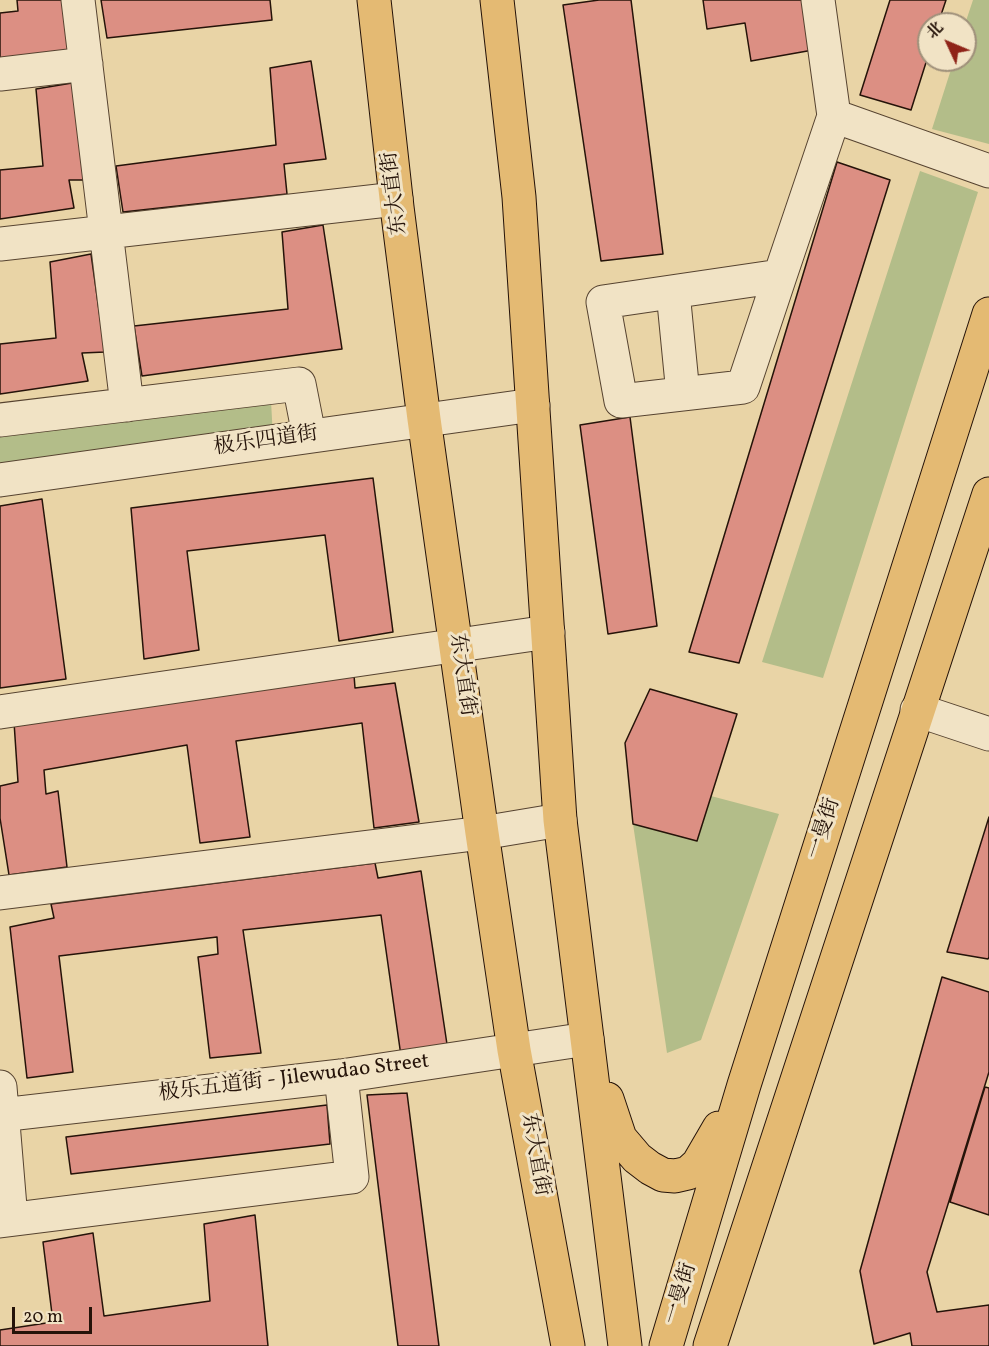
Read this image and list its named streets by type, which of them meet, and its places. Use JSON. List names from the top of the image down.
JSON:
{
  "streets": {
    "main road": ["东大直街", "一曼街"],
    "street": ["极乐四道街", "极乐五道街 - Jilewudao Street"]
  },
  "crossings": [
    ["东大直街", "极乐四道街"],
    ["东大直街", "极乐五道街 - Jilewudao Street"]
  ],
  "scale_bar": "20 m",
  "north": "top left"
}
